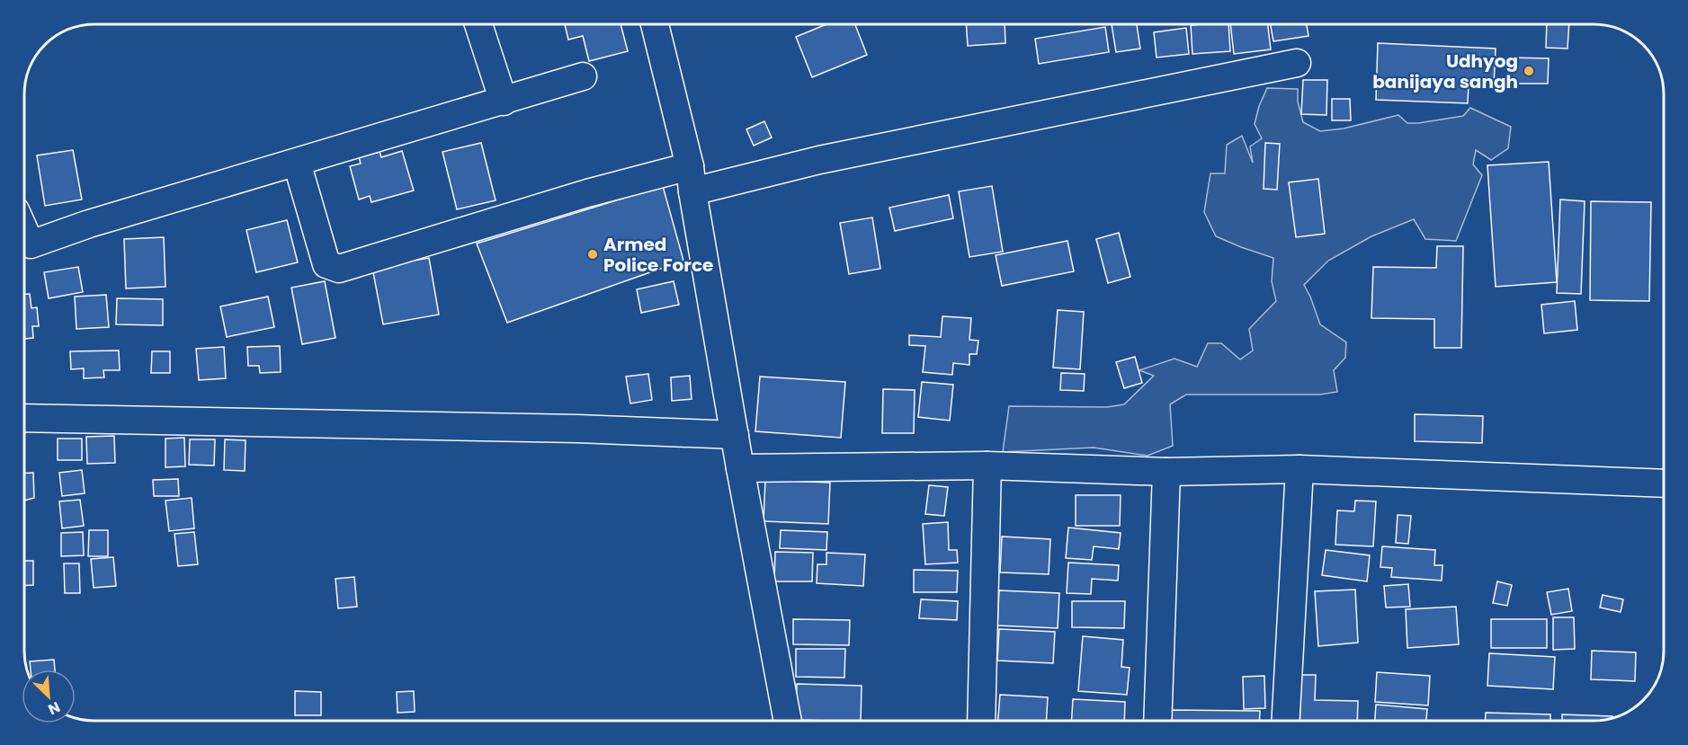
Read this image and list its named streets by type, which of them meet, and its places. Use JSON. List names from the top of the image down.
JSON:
{
  "places": ["Udhyog banijaya sangh", "Armed Police Force"],
  "north": "bottom right"
}
